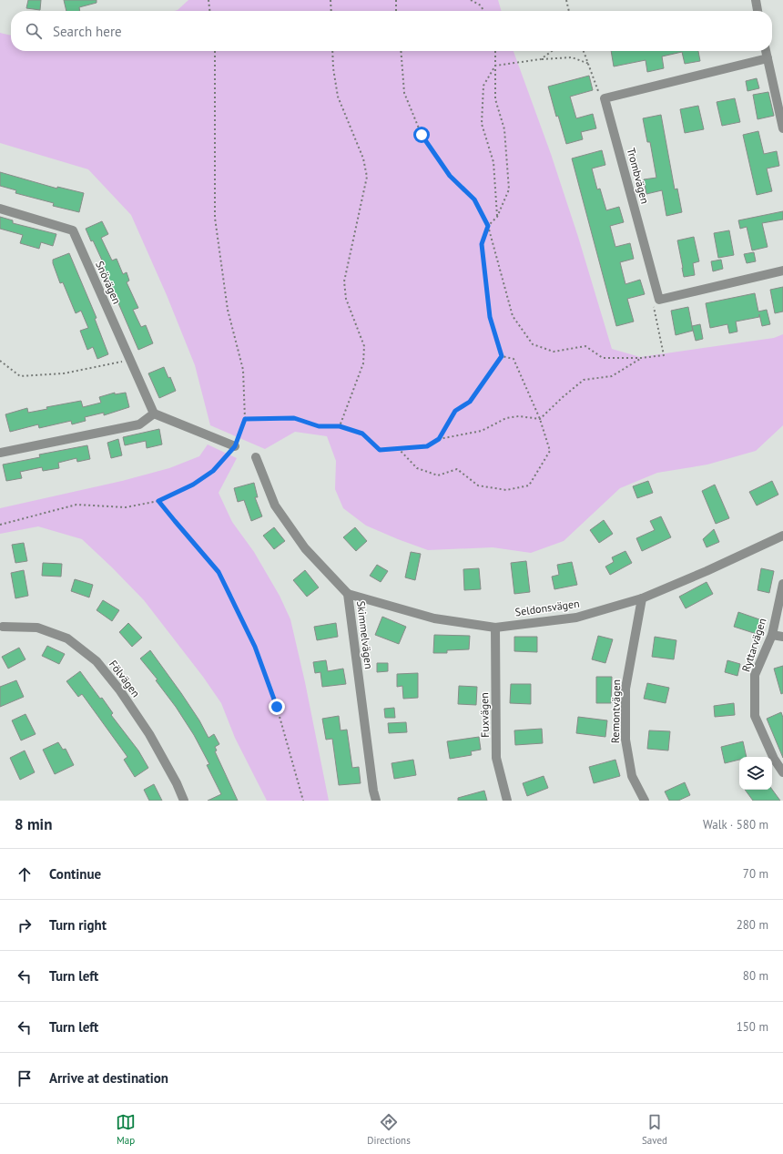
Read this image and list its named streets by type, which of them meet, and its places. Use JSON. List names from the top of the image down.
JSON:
{
  "streets": {
    "street": [
      "Trombvägen",
      "Snövägen",
      "Seldonsvägen",
      "Skimmelvägen",
      "Ryttarvägen",
      "Fölvägen",
      "Remontvägen",
      "Fuxvägen"
    ]
  },
  "crossings": [
    ["Seldonsvägen", "Skimmelvägen"],
    ["Seldonsvägen", "Remontvägen"],
    ["Seldonsvägen", "Fuxvägen"]
  ],
  "page": {
    "search": "Search here",
    "heading": ["8 min", "Walk · 580 m"],
    "list": [
      ["Continue", "70 m"],
      ["Turn right", "280 m"],
      ["Turn left", "80 m"],
      ["Turn left", "150 m"],
      "Arrive at destination"
    ],
    "nav": ["Map", "Directions", "Saved"]
  }
}
